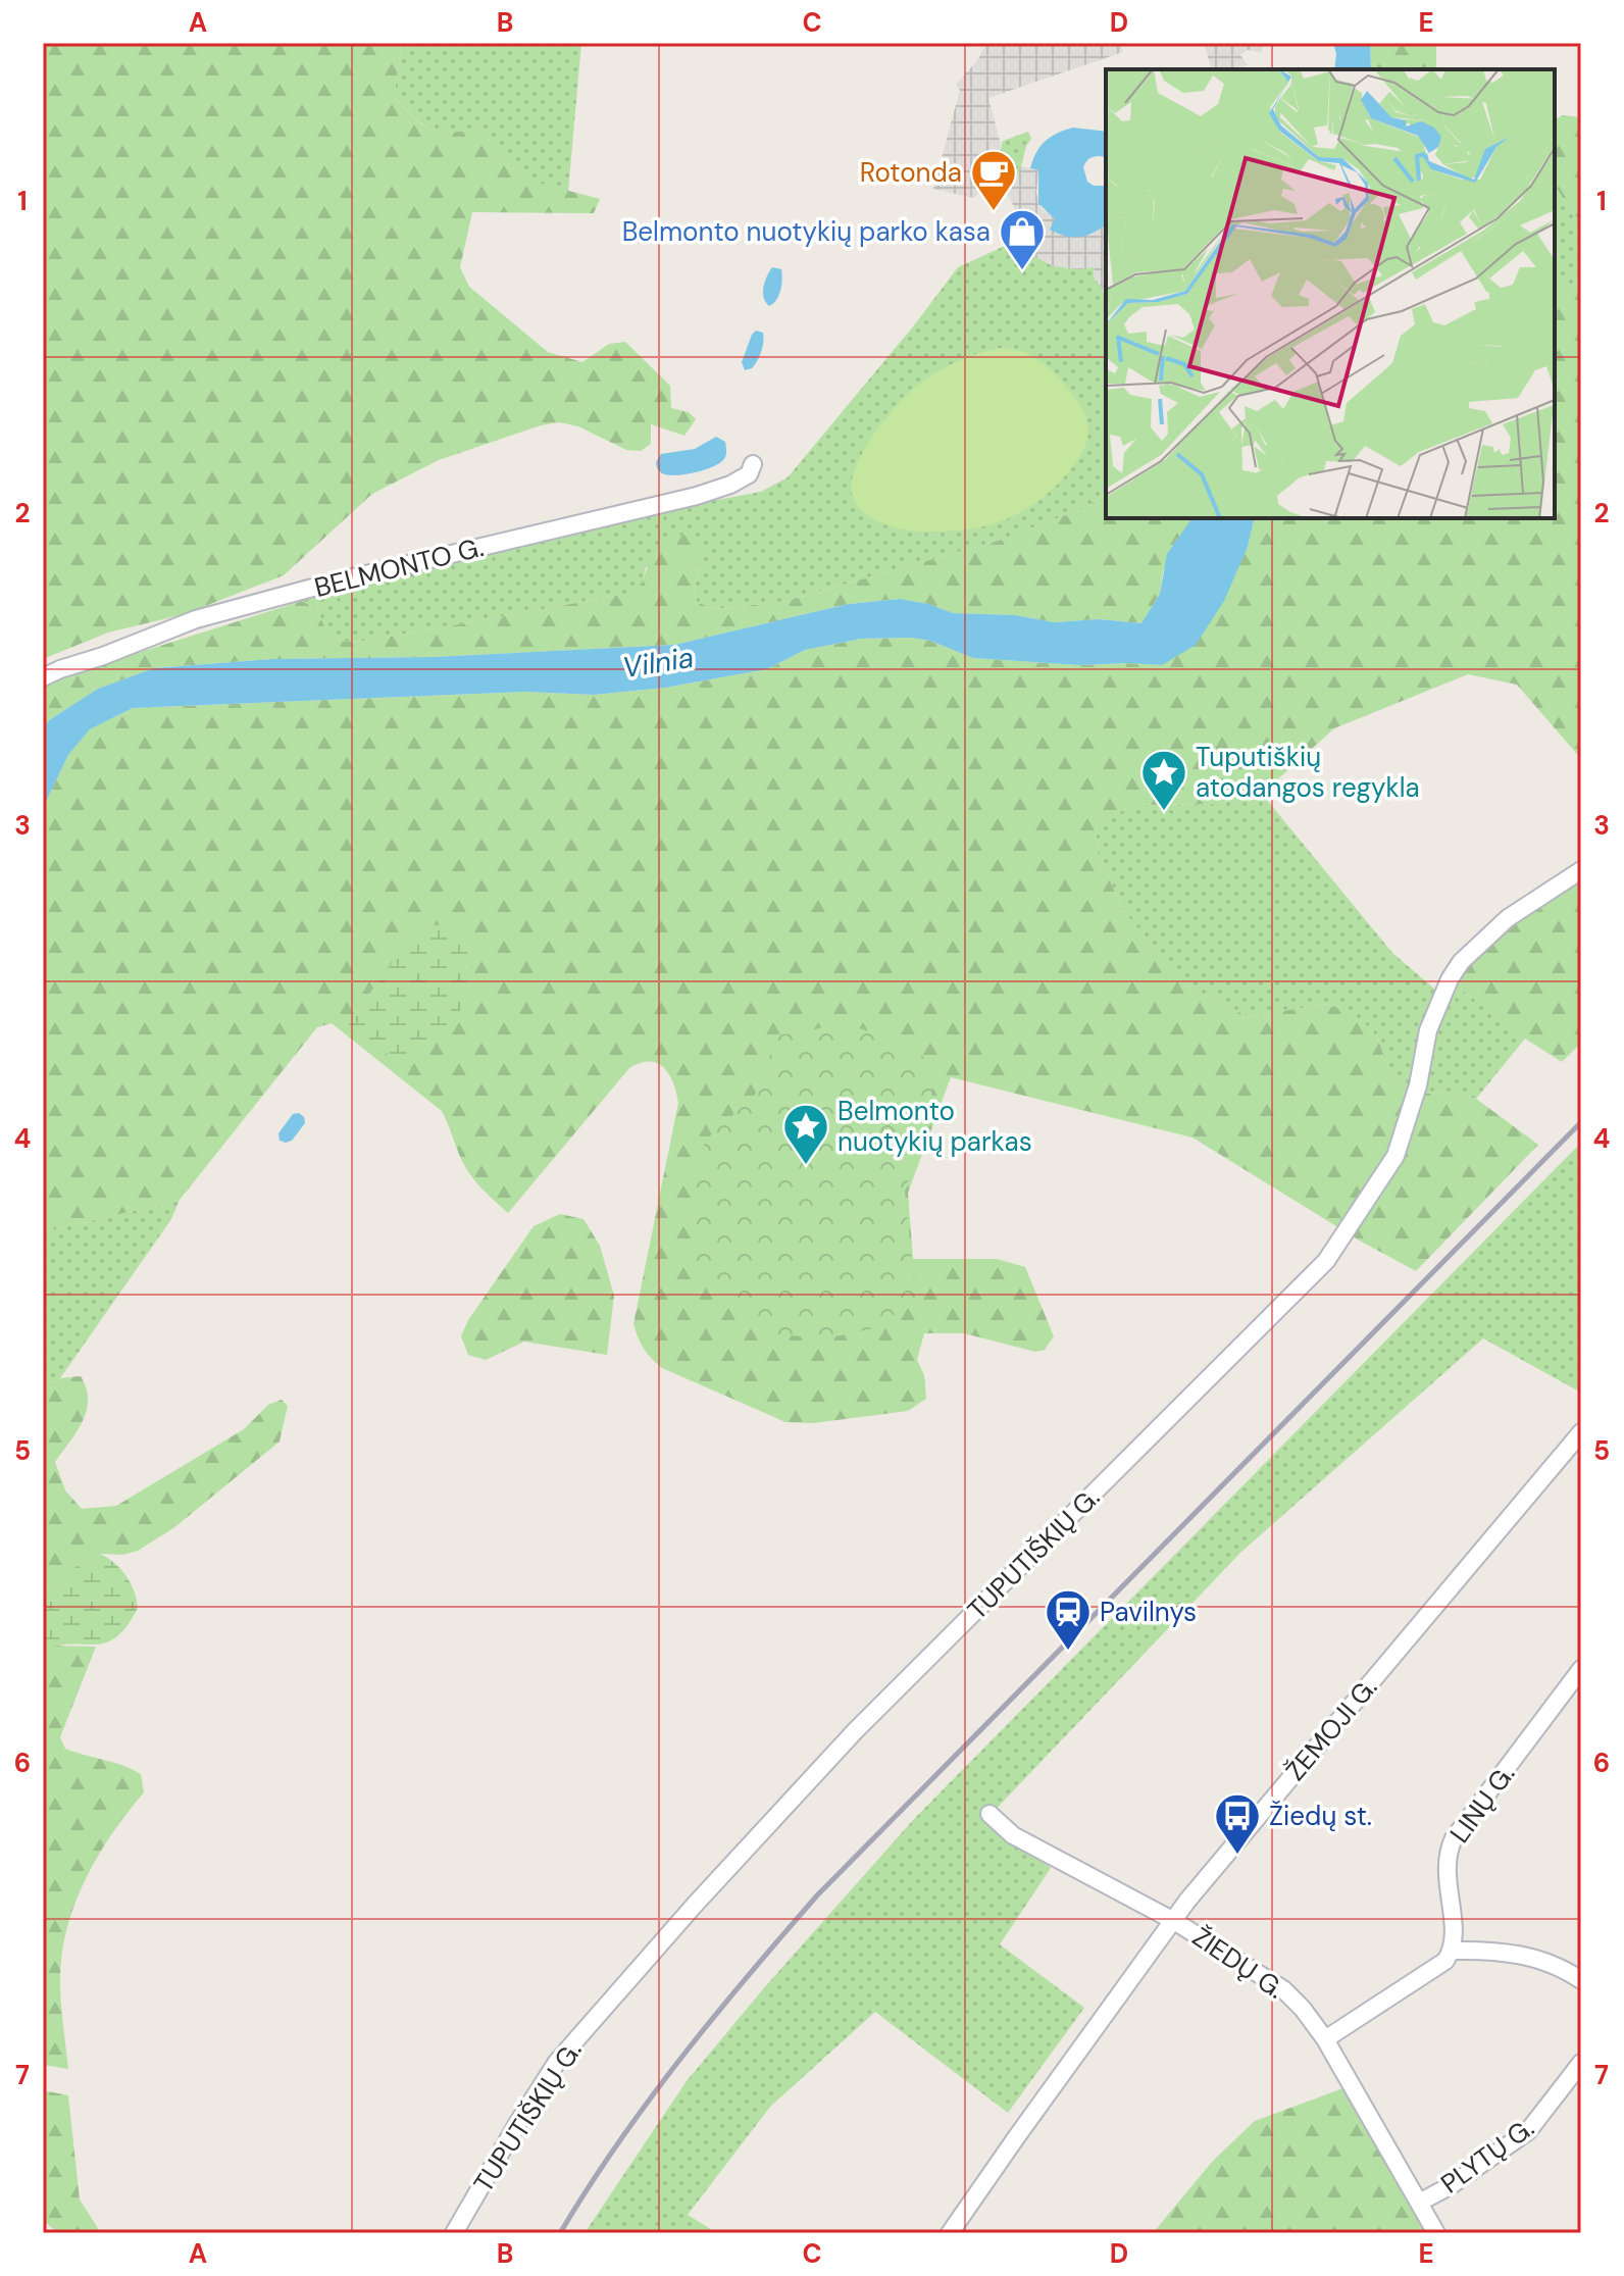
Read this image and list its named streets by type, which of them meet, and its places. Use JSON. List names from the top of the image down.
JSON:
{
  "streets": {
    "street": [
      "BELMONTO G.",
      "TUPUTIŠKIŲ G.",
      "ŽEMOJI G.",
      "LINŲ G.",
      "ŽIEDŲ G.",
      "PLYTŲ G."
    ]
  },
  "crossings": [
    ["ŽEMOJI G.", "ŽIEDŲ G."],
    ["ŽIEDŲ G.", "PLYTŲ G."]
  ],
  "water": ["Vilnia"],
  "places": {
    "cafe": ["Rotonda"],
    "shop": ["Belmonto nuotykių parko kasa"],
    "place": ["Tuputiškių atodangos regykla", "Belmonto nuotykių parkas"],
    "station": ["Pavilnys"],
    "bus stop": ["Žiedų st."]
  },
  "grid": {
    "columns": [
      "A",
      "B",
      "C",
      "D",
      "E"
    ],
    "rows": [
      "1",
      "2",
      "3",
      "4",
      "5",
      "6",
      "7"
    ]
  }
}
